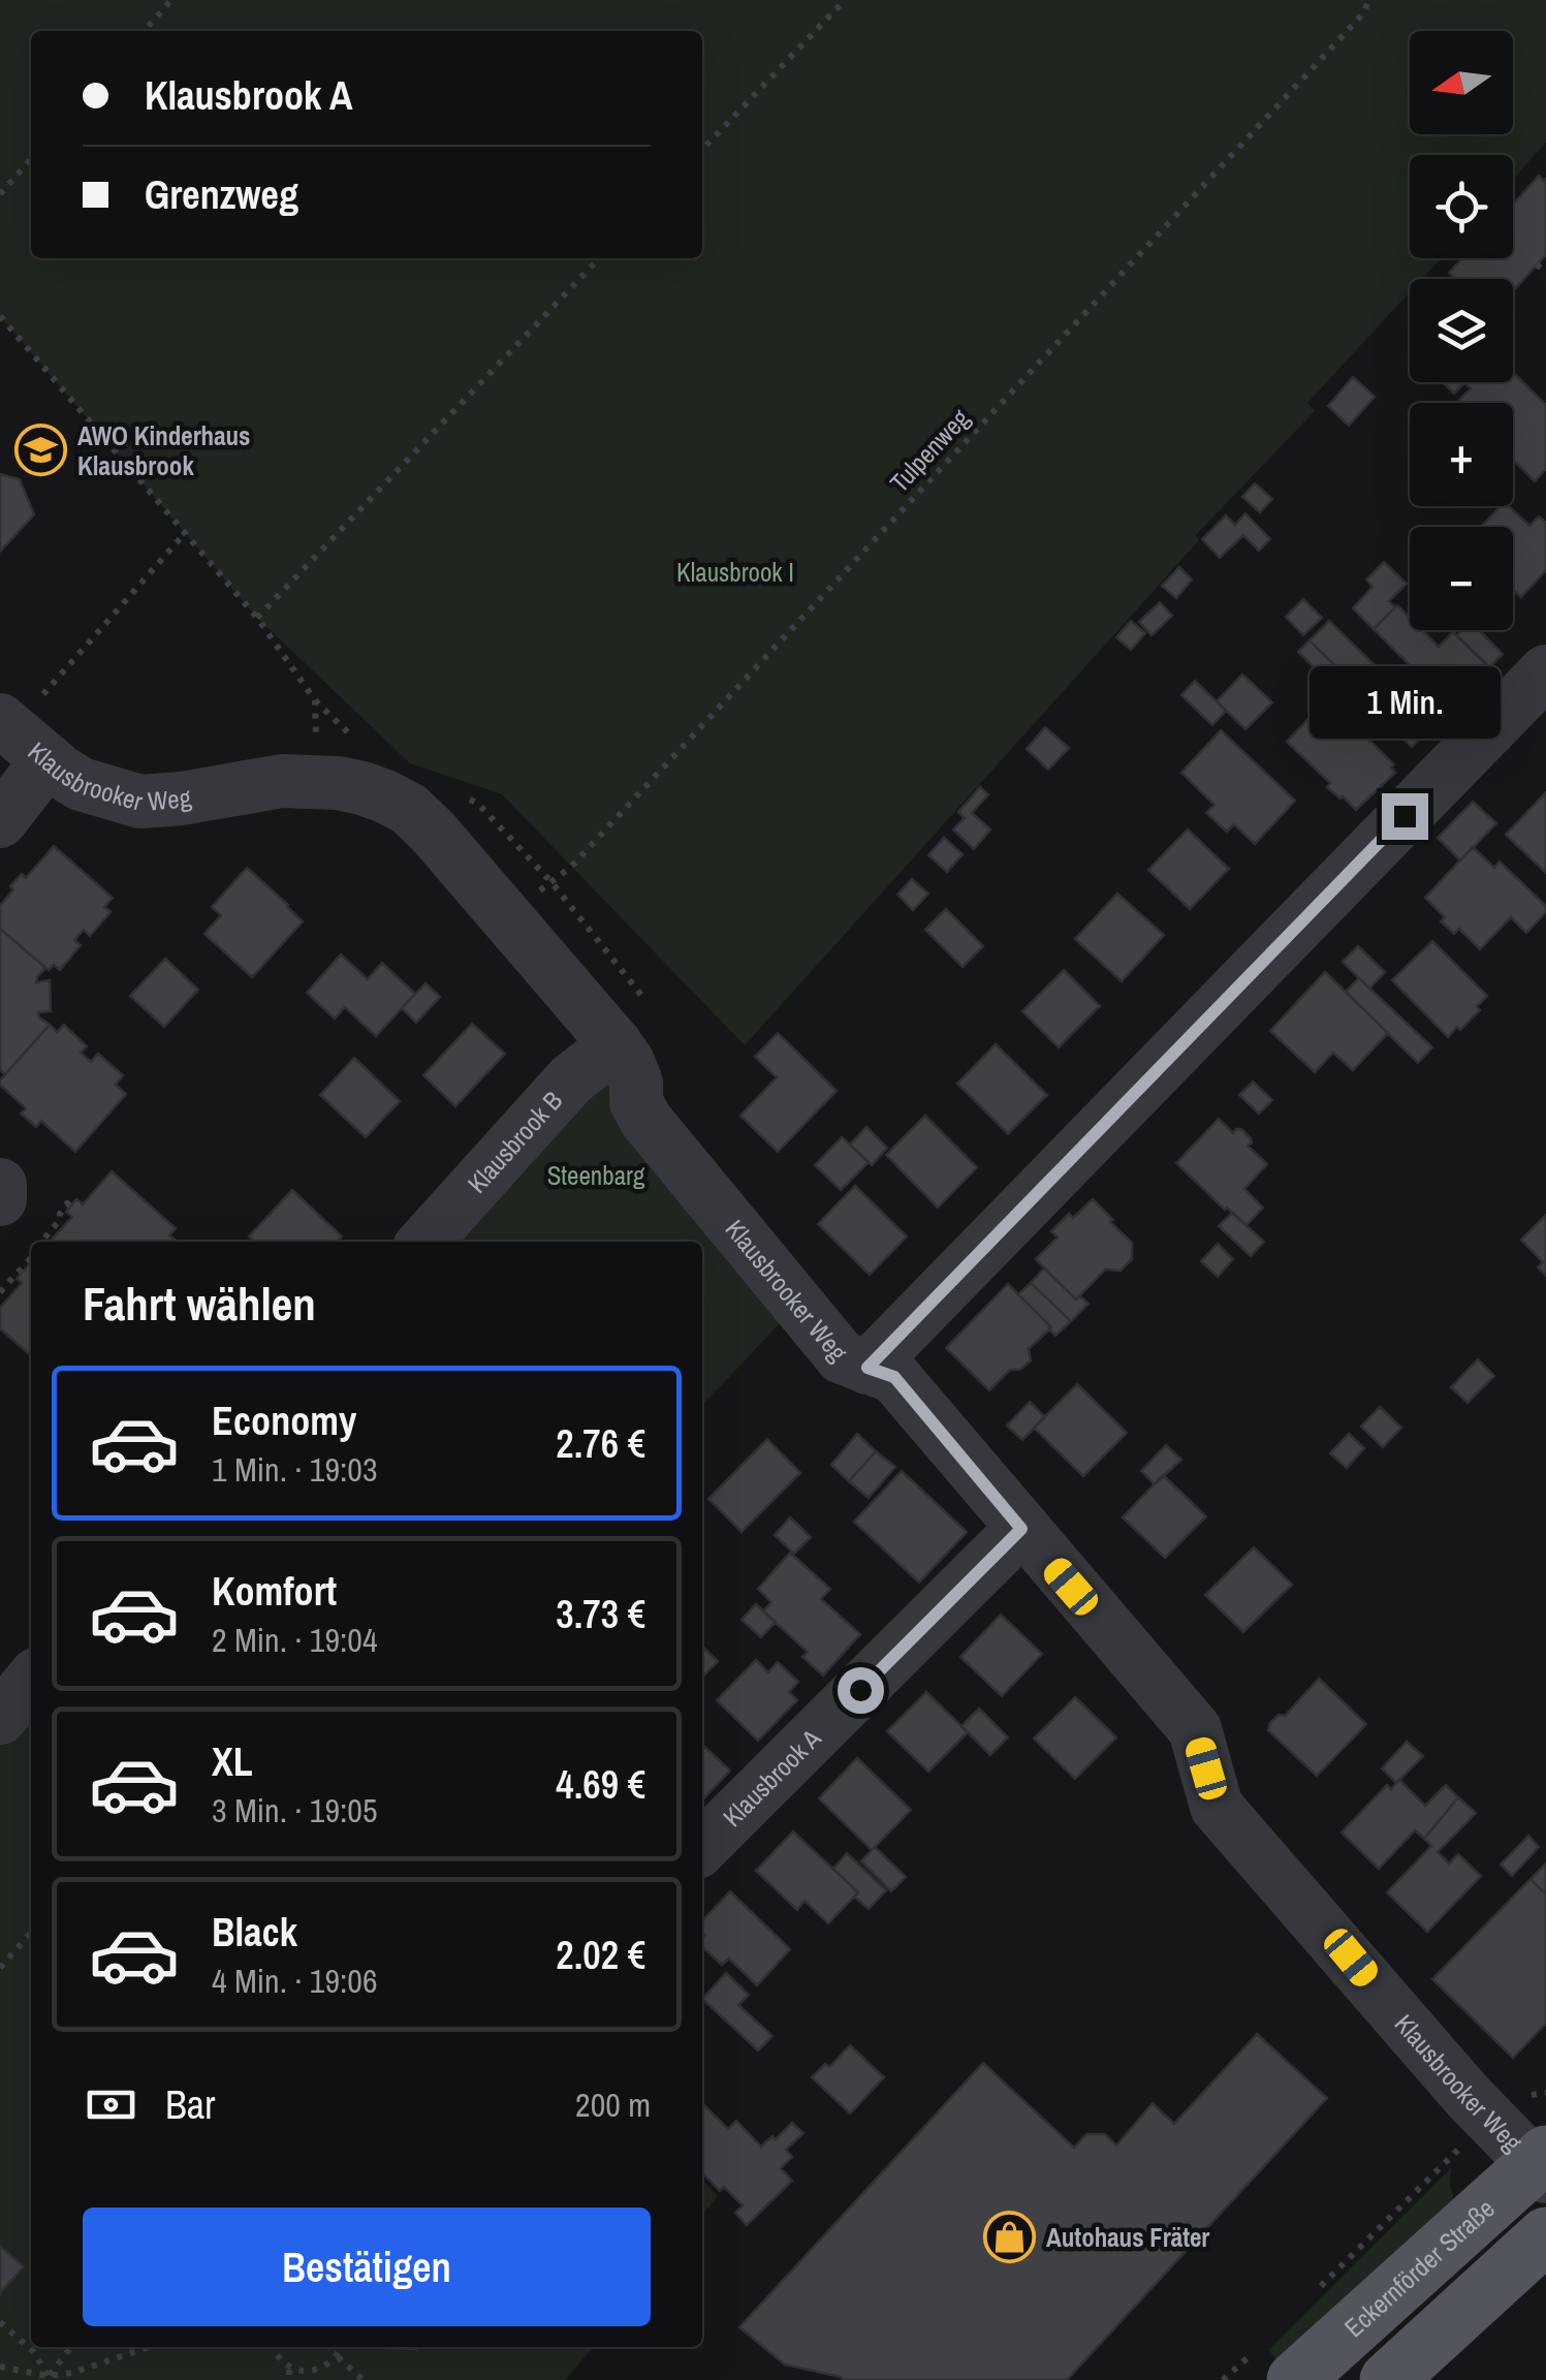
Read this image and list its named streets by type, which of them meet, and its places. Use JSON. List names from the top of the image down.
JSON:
{
  "streets": {
    "main road": ["Eckernförder Straße"],
    "street": ["Klausbrooker Weg", "Klausbrook B", "Klausbrook A"],
    "path": ["Tulpenweg"]
  },
  "crossings": [
    ["Tulpenweg", "Klausbrooker Weg"],
    ["Klausbrooker Weg", "Klausbrook B"],
    ["Klausbrooker Weg", "Klausbrook A"],
    ["Klausbrooker Weg", "Eckernförder Straße"]
  ],
  "parks": ["Klausbrook I", "Steenbarg"],
  "places": {
    "school or university": ["AWO Kinderhaus Klausbrook"],
    "shop": ["Autohaus Fräter"]
  },
  "north": "left",
  "page": {
    "map_buttons": ["+", "−"],
    "banner": ["Klausbrook A", "Grenzweg"],
    "bubble": "1 Min.",
    "heading": "Fahrt wählen",
    "list": [
      {
        "name": "Economy",
        "note": "1 Min. · 19:03",
        "value": "2.76 €"
      },
      {
        "name": "Komfort",
        "note": "2 Min. · 19:04",
        "value": "3.73 €"
      },
      {
        "name": "XL",
        "note": "3 Min. · 19:05",
        "value": "4.69 €"
      },
      {
        "name": "Black",
        "note": "4 Min. · 19:06",
        "value": "2.02 €"
      }
    ],
    "pay": ["Bar", "200 m"],
    "buttons": "Bestätigen"
  }
}
